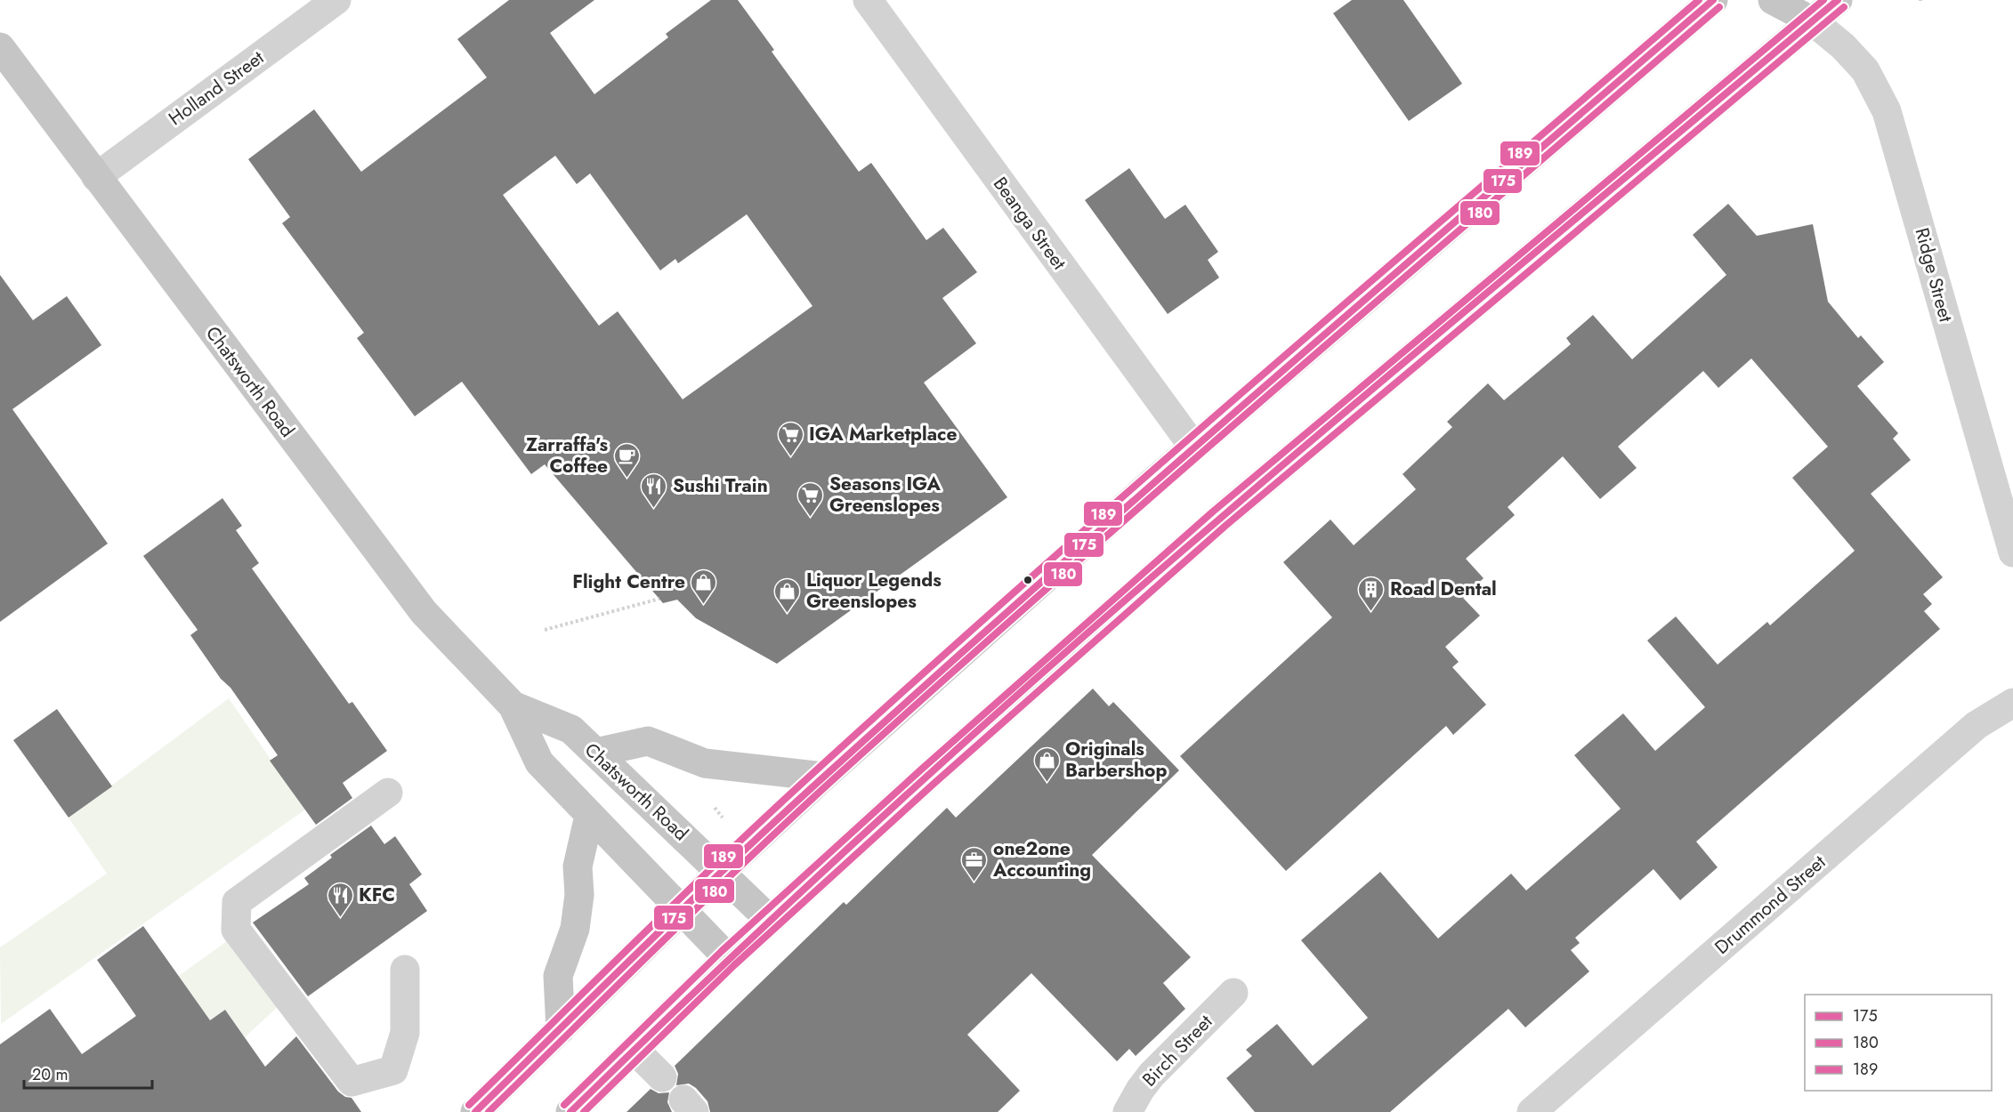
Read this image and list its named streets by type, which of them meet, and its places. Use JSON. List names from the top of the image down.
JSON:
{
  "streets": {
    "main road": ["Chatsworth Road"],
    "street": [
      "Holland Street",
      "Beanga Street",
      "Ridge Street",
      "Drummond Street",
      "Birch Street"
    ]
  },
  "crossings": [
    ["Holland Street", "Chatsworth Road"]
  ],
  "places": {
    "supermarket": ["IGA Marketplace", "Seasons IGA Greenslopes"],
    "cafe": ["Zarraffa's Coffee"],
    "restaurant": ["Sushi Train", "KFC"],
    "shop": ["Flight Centre", "Liquor Legends Greenslopes", "Originals Barbershop"],
    "building": ["Road Dental"],
    "office": ["one2one Accounting"]
  },
  "lines": ["transit line 175", "transit line 189", "transit line 180"],
  "legend": ["175", "180", "189"],
  "scale_bar": "20 m"
}
